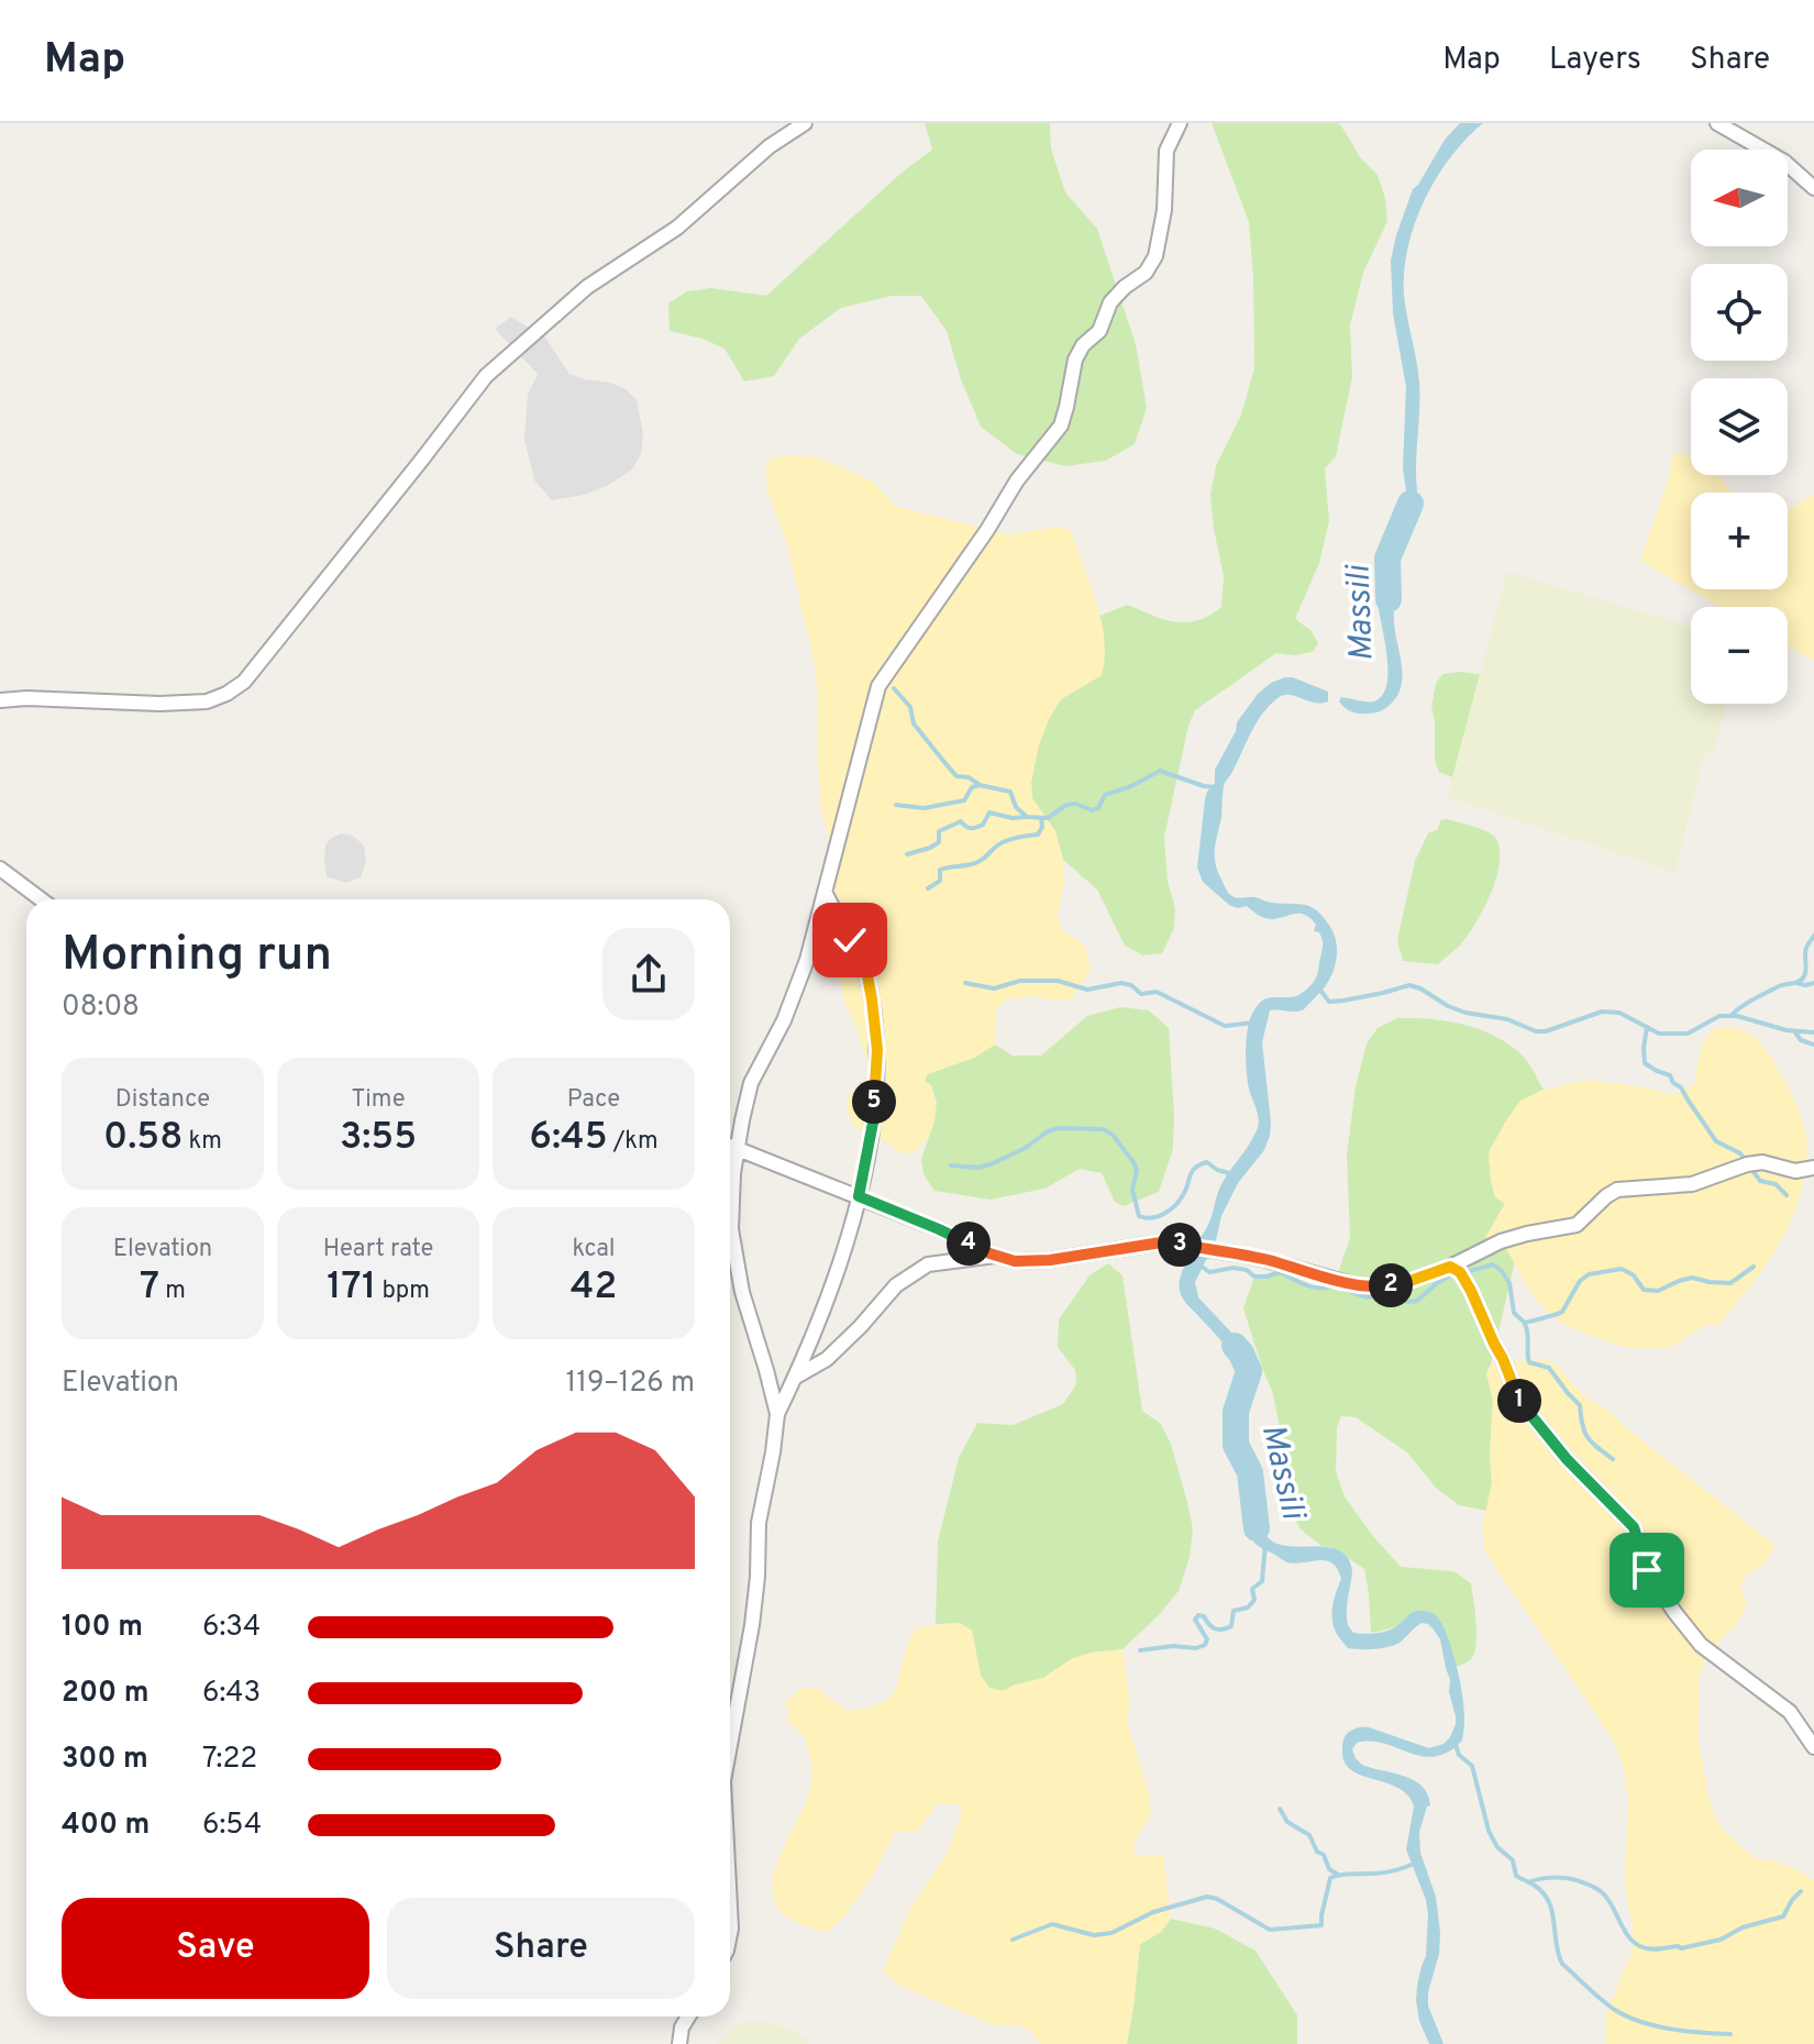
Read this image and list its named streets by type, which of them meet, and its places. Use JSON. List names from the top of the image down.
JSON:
{
  "water": ["Massili"],
  "north": "left",
  "page": {
    "header": "Map",
    "nav": ["Map", "Layers", "Share"],
    "map_buttons": ["+", "−"],
    "heading": ["Morning run", "08:08"],
    "stats": [
      ["Distance", "0.58 km"],
      ["Time", "3:55"],
      ["Pace", "6:45 /km"],
      ["Elevation", "7 m"],
      ["Heart rate", "171 bpm"],
      ["kcal", "42"]
    ],
    "pins": [
      "5",
      "4",
      "3",
      "2",
      "1"
    ],
    "chart": ["Elevation", "119–126 m"],
    "list": [
      {
        "name": "100 m",
        "note": "6:34"
      },
      {
        "name": "200 m",
        "note": "6:43"
      },
      {
        "name": "300 m",
        "note": "7:22"
      },
      {
        "name": "400 m",
        "note": "6:54"
      }
    ],
    "buttons": ["Save", "Share"]
  }
}
